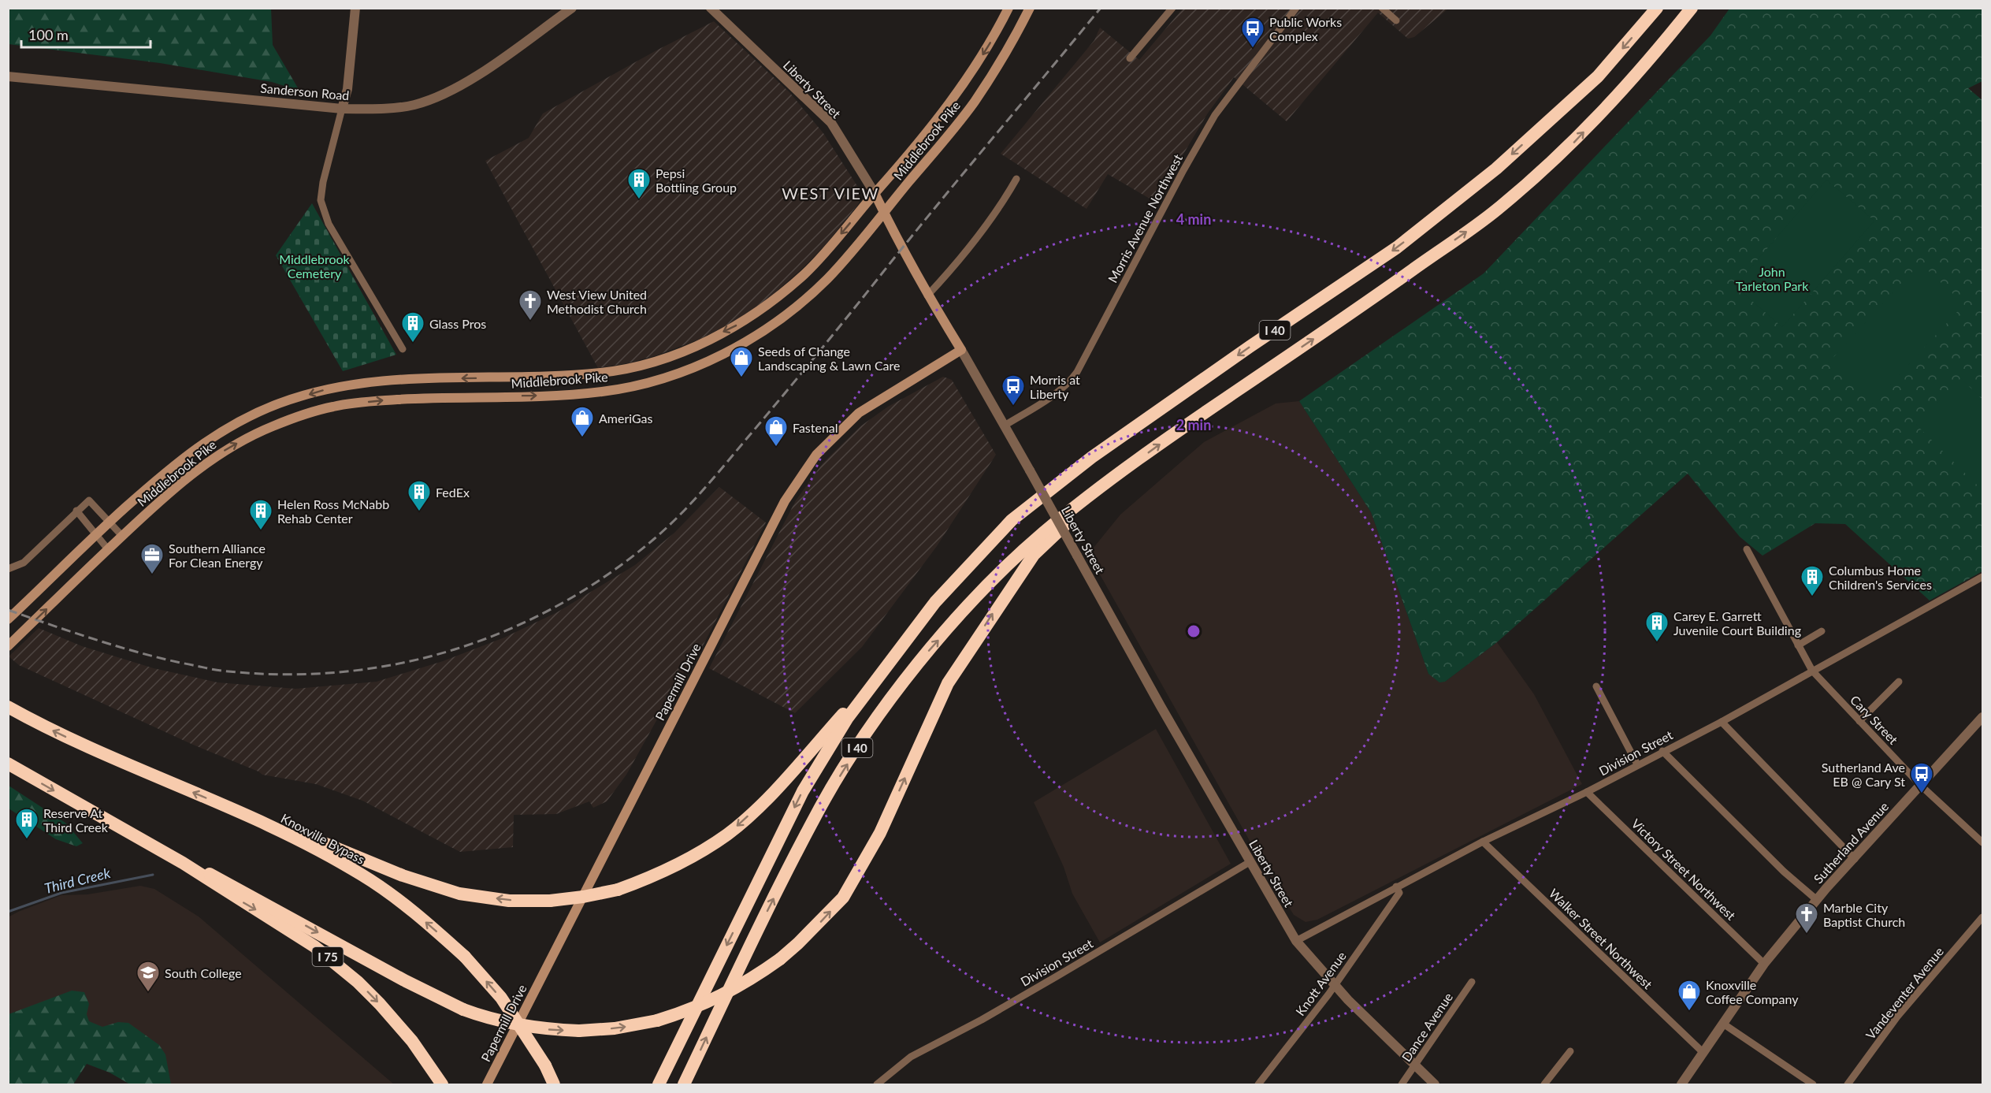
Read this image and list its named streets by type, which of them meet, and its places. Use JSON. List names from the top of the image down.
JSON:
{
  "streets": {
    "highway": ["I 40", "Knoxville Bypass", "I 75"],
    "main road": ["Liberty Street", "Middlebrook Pike", "Papermill Drive"],
    "street": [
      "Sanderson Road",
      "Morris Avenue Northwest",
      "Cary Street",
      "Division Street",
      "Sutherland Avenue",
      "Victory Street Northwest",
      "Walker Street Northwest",
      "Knott Avenue",
      "Vandeventer Avenue",
      "Dance Avenue"
    ]
  },
  "crossings": [
    ["Liberty Street", "Middlebrook Pike"],
    ["Liberty Street", "Morris Avenue Northwest"],
    ["Liberty Street", "Papermill Drive"],
    ["Liberty Street", "Division Street"],
    ["Liberty Street", "Knott Avenue"],
    ["Liberty Street", "Dance Avenue"],
    ["Cary Street", "Division Street"],
    ["Cary Street", "Sutherland Avenue"],
    ["Division Street", "Victory Street Northwest"],
    ["Division Street", "Walker Street Northwest"],
    ["Division Street", "Knott Avenue"],
    ["Sutherland Avenue", "Victory Street Northwest"],
    ["Sutherland Avenue", "Walker Street Northwest"]
  ],
  "districts": ["WEST VIEW"],
  "water": ["Third Creek"],
  "parks": ["Middlebrook Cemetery", "John Tarleton Park"],
  "places": {
    "bus stop": ["Public Works Complex", "Morris at Liberty", "Sutherland Ave EB @ Cary St"],
    "building": [
      "Pepsi Bottling Group",
      "Glass Pros",
      "FedEx",
      "Helen Ross McNabb Rehab Center",
      "Columbus Home Children's Services",
      "Carey E. Garrett Juvenile Court Building",
      "Reserve At Third Creek"
    ],
    "church": ["West View United Methodist Church", "Marble City Baptist Church"],
    "shop": [
      "Seeds of Change Landscaping & Lawn Care",
      "AmeriGas",
      "Fastenal",
      "Knoxville Coffee Company"
    ],
    "office": ["Southern Alliance For Clean Energy"],
    "school or university": ["South College"]
  },
  "scale_bar": "100 m",
  "rings": ["4 min", "2 min"]
}
